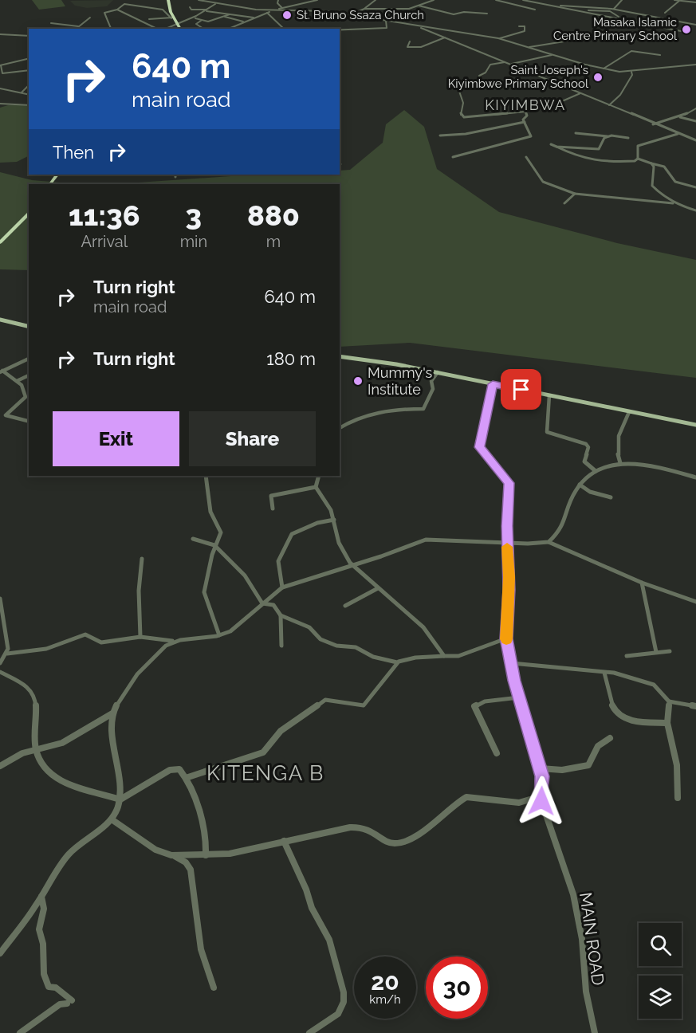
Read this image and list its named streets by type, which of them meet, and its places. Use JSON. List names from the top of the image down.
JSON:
{
  "streets": {
    "street": ["MAIN ROAD"]
  },
  "districts": ["KIYIMBWA", "KITENGA B"],
  "places": [
    "St. Bruno Ssaza Church",
    "Masaka Islamic Centre Primary School",
    "Saint Joseph's Kiyimbwe Primary School",
    "Mummy's Institute"
  ],
  "page": {
    "turn": ["640 m", "main road"],
    "then": "Then",
    "eta": [
      "11:36",
      "Arrival",
      "3",
      "min",
      "880",
      "m"
    ],
    "list": [
      {
        "name": "Turn right",
        "note": "main road",
        "value": "640 m"
      },
      {
        "name": "Turn right",
        "value": "180 m"
      }
    ],
    "buttons": ["Exit", "Share"],
    "speed": "20 km/h",
    "limit": "30"
  }
}
